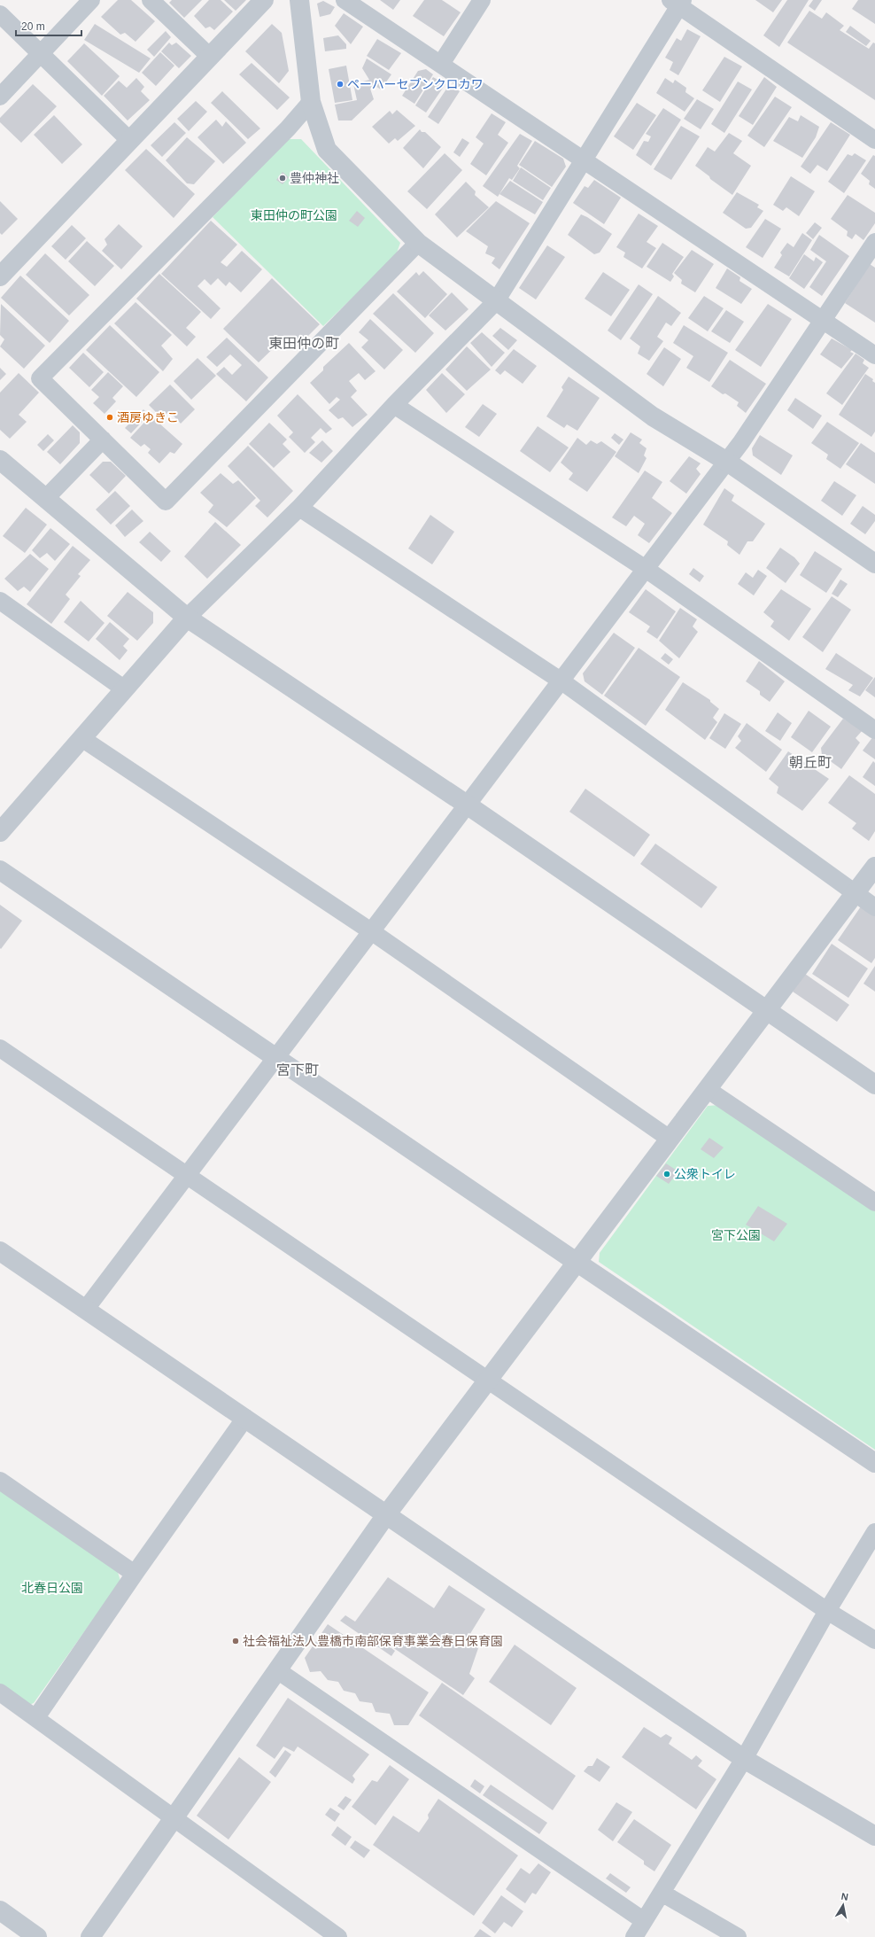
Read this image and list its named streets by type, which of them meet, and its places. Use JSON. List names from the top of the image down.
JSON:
{
  "districts": ["東田仲の町", "朝丘町", "宮下町"],
  "parks": ["東田仲の町公園", "宮下公園", "北春日公園"],
  "places": [
    "ペーハーセブンクロカワ",
    "豊仲神社",
    "酒房ゆきこ",
    "公衆トイレ",
    "社会福祉法人豊橋市南部保育事業会春日保育園"
  ],
  "scale_bar": "20 m",
  "north": "top"
}
